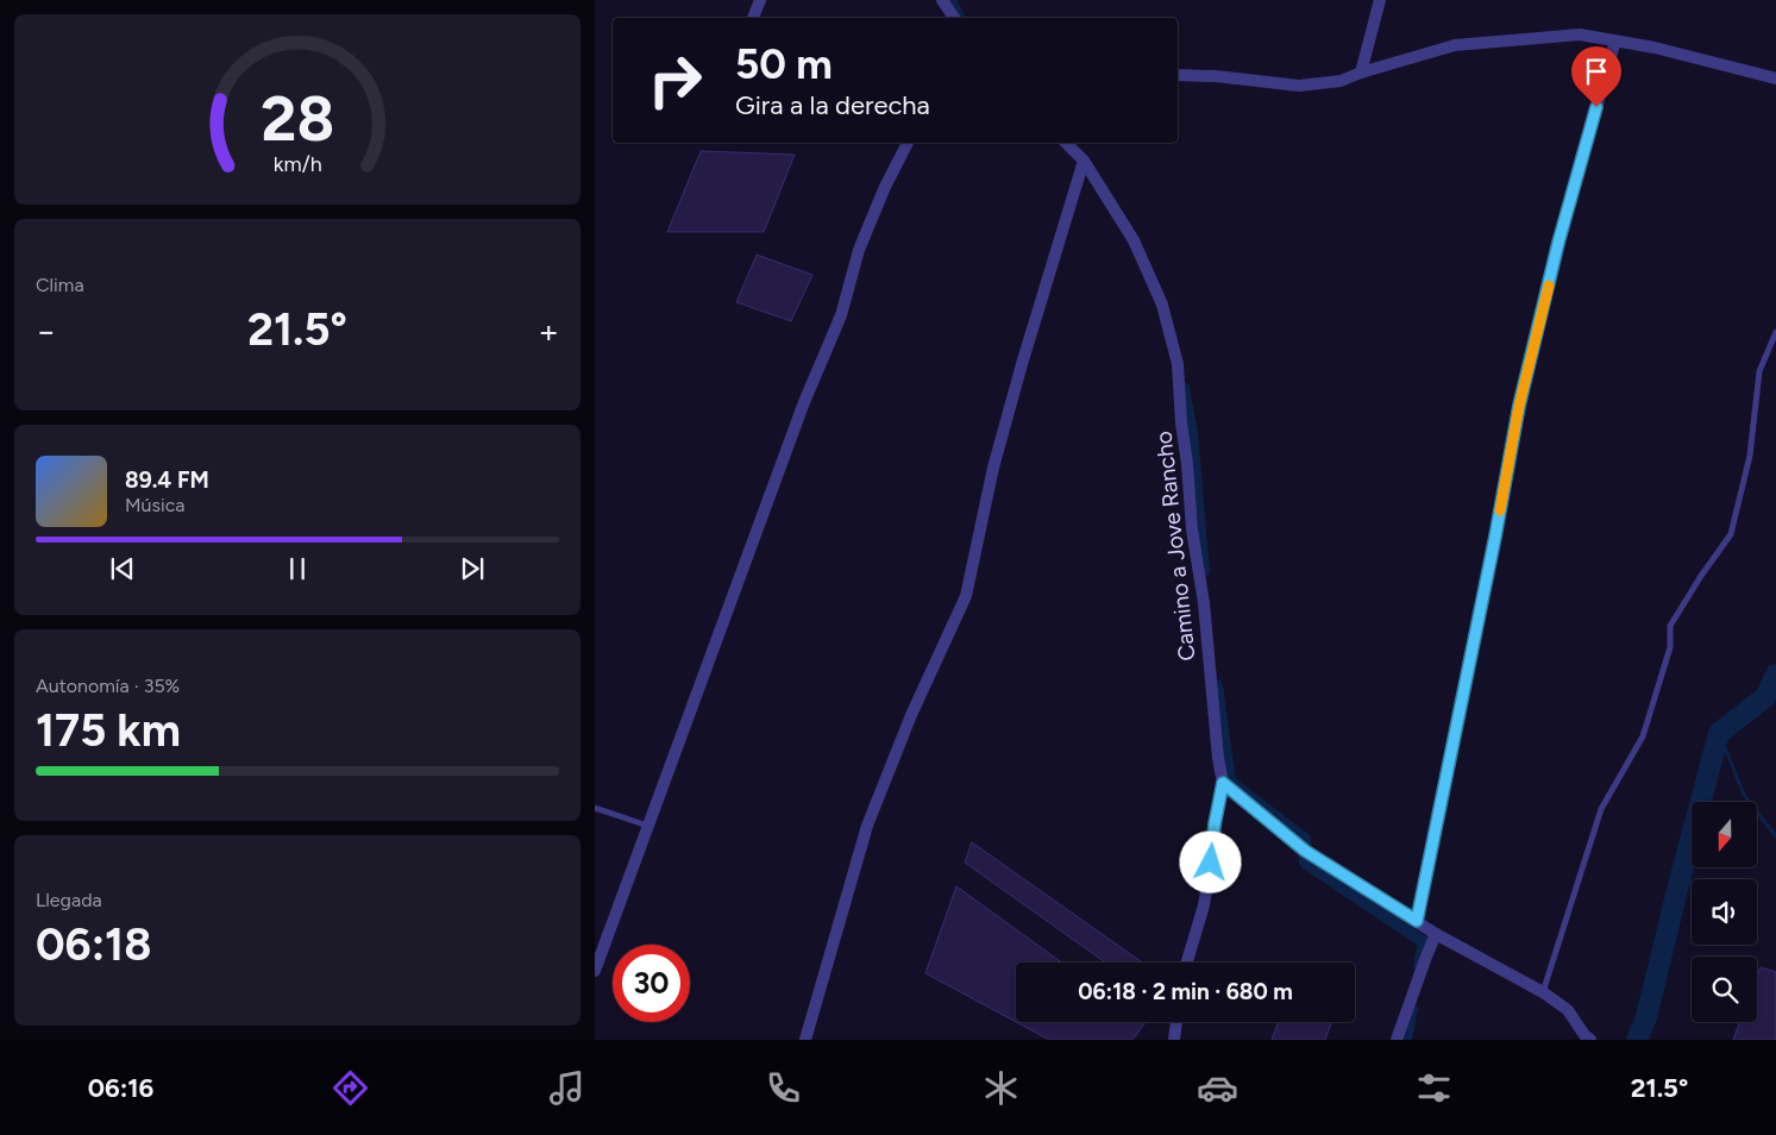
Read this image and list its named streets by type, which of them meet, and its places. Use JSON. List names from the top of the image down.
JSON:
{
  "streets": {
    "street": ["Camino a Jove Rancho"]
  },
  "north": "bottom",
  "page": {
    "turn": ["50 m", "Gira a la derecha"],
    "tile": [
      "Clima",
      ["Autonomía · 35%", "175 km"],
      ["Llegada", "06:18"]
    ],
    "heat": ["−", "21.5°", "+"],
    "song": ["89.4 FM", "Música"],
    "limit": "30",
    "trip": "06:18 · 2 min · 680 m",
    "tabs": ["06:16", "21.5°"],
    "gauge": ["28", "km/h"]
  }
}
